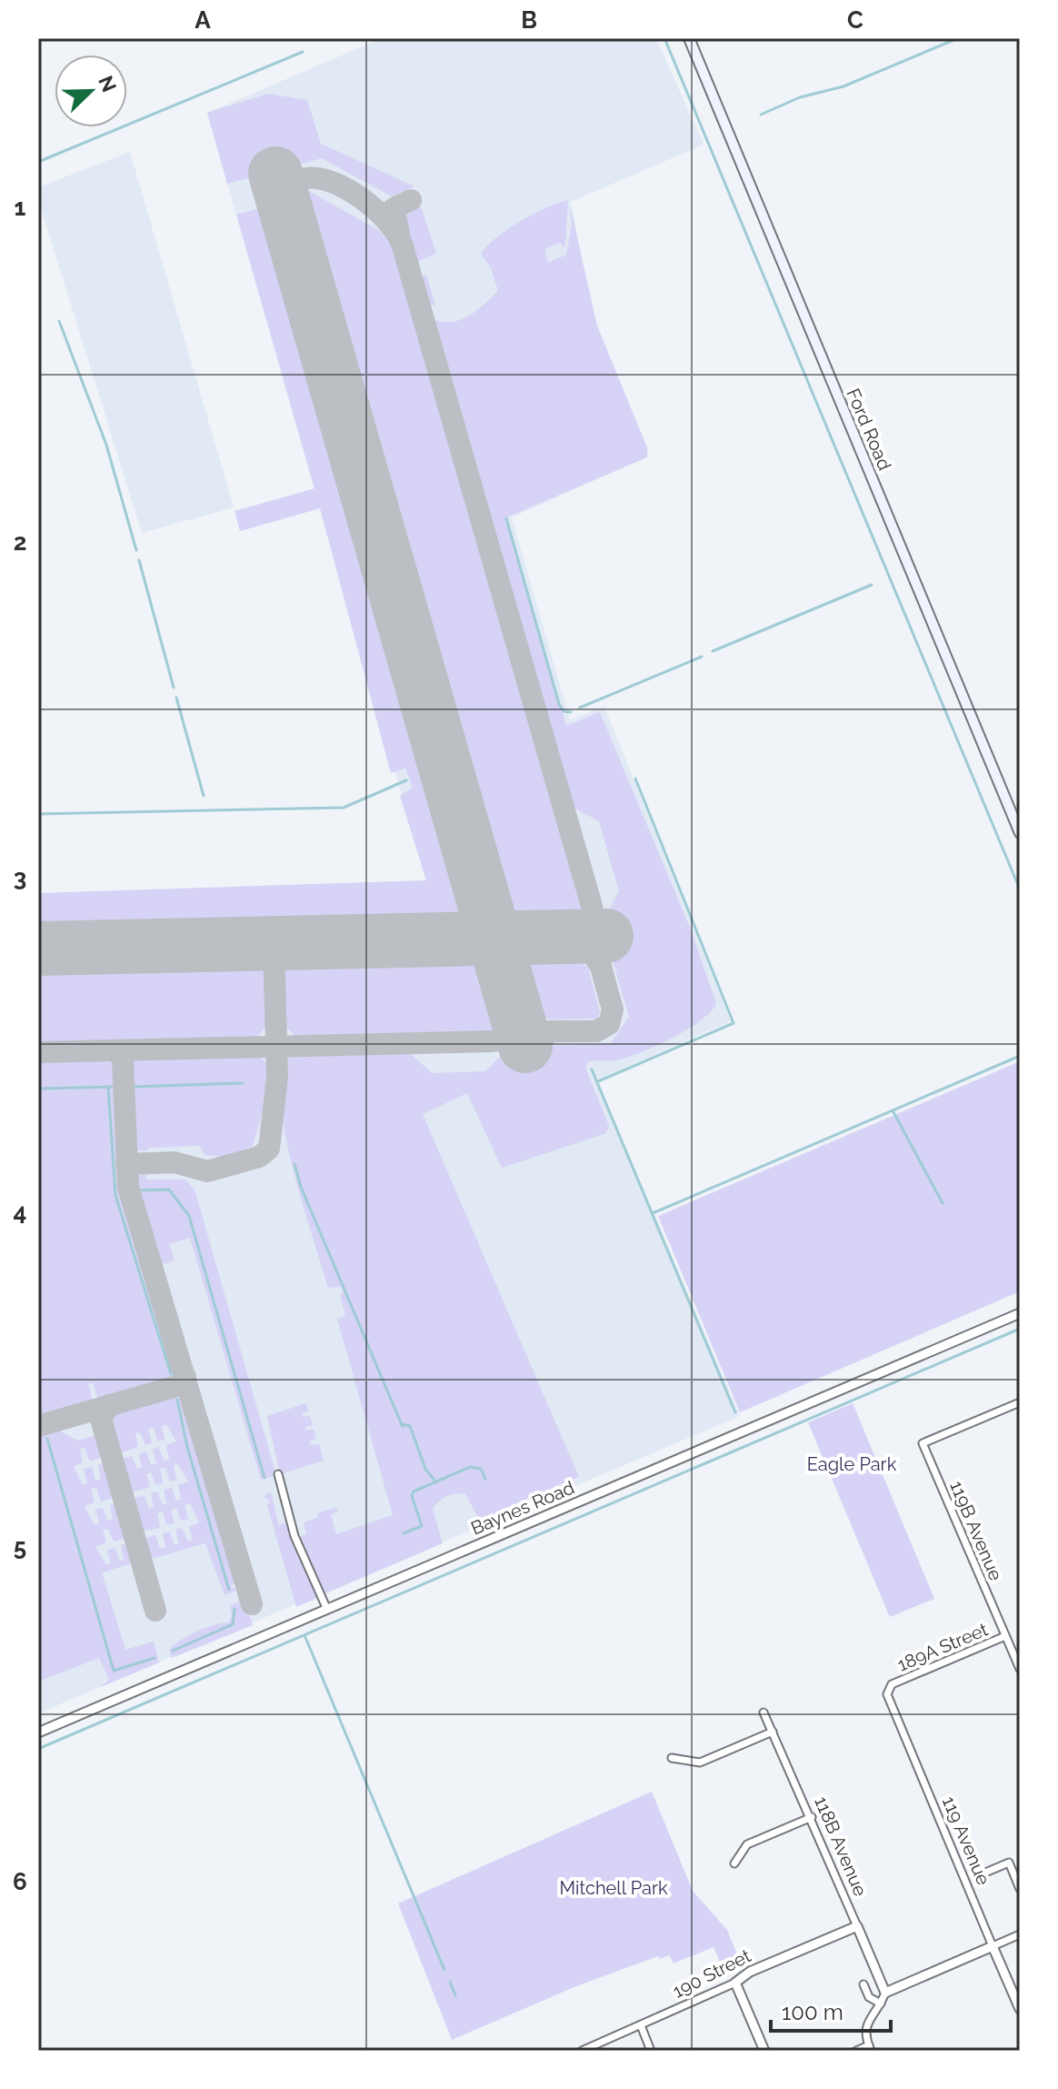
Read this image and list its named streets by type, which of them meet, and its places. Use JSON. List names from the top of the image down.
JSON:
{
  "streets": {
    "main road": ["Ford Road"],
    "street": [
      "Baynes Road",
      "119B Avenue",
      "189A Street",
      "119 Avenue",
      "118B Avenue",
      "190 Street"
    ]
  },
  "crossings": [
    ["119B Avenue", "189A Street"],
    ["189A Street", "119 Avenue"],
    ["118B Avenue", "190 Street"]
  ],
  "parks": ["Eagle Park", "Mitchell Park"],
  "scale_bar": "100 m",
  "north": "top right",
  "grid": {
    "columns": ["A", "B", "C"],
    "rows": [
      "1",
      "2",
      "3",
      "4",
      "5",
      "6"
    ]
  }
}
